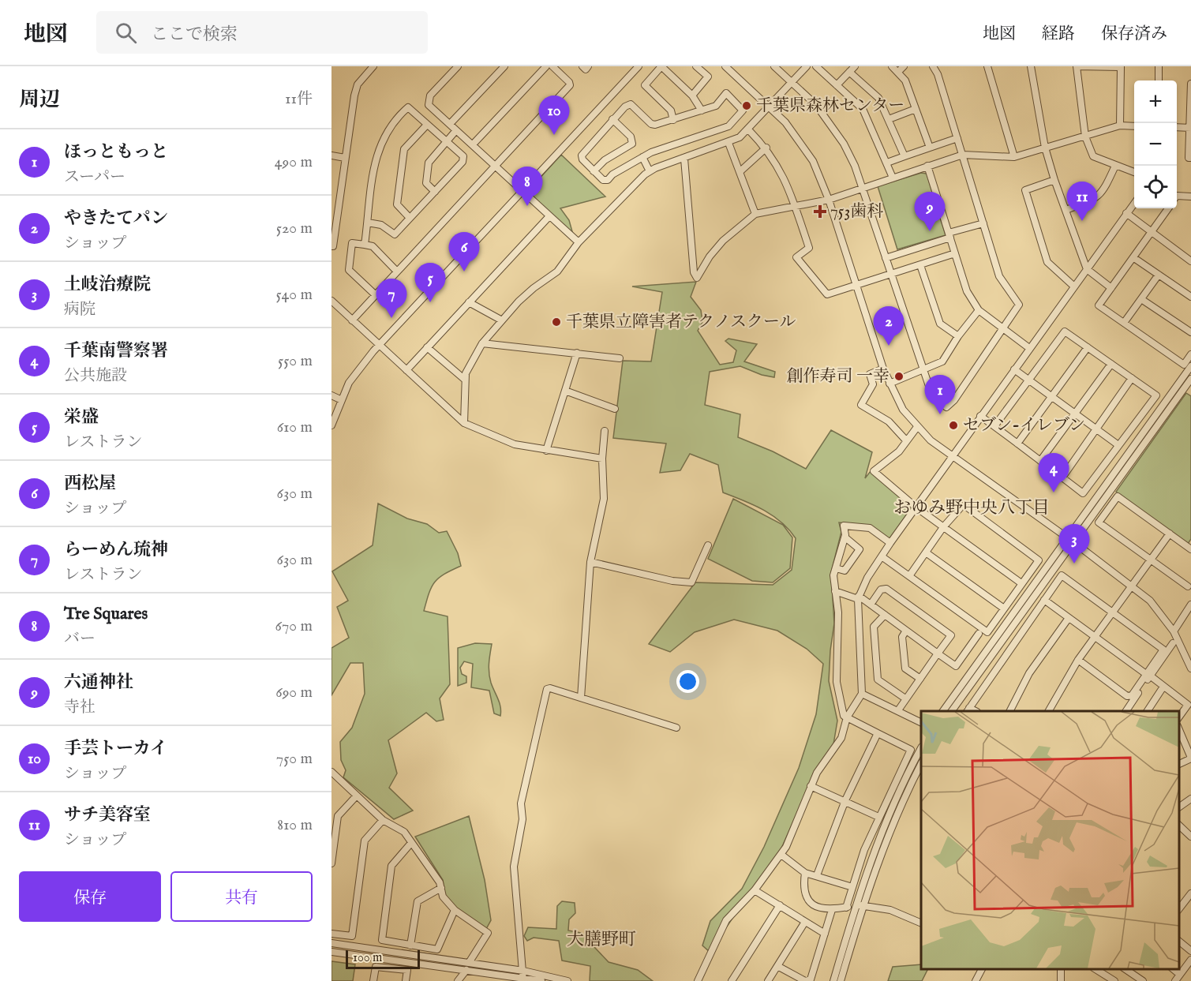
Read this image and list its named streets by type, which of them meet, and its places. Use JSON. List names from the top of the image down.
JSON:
{
  "districts": ["おゆみ野中央八丁目", "大膳野町"],
  "places": {
    "other": [
      "千葉県森林センター",
      "千葉県立障害者テクノスクール",
      "創作寿司 一幸",
      "セブン-イレブン"
    ],
    "health": ["753歯科"]
  },
  "scale_bar": "100 m",
  "page": {
    "header": "地図",
    "search": "ここで検索",
    "nav": ["地図", "経路", "保存済み"],
    "heading": ["周辺", "11件"],
    "map_buttons": ["+", "−"],
    "pins": [
      "10",
      "8",
      "11",
      "9",
      "6",
      "5",
      "7",
      "2",
      "1",
      "4",
      "3"
    ],
    "list": [
      {
        "mark": "1",
        "name": "ほっともっと",
        "note": "スーパー",
        "value": "490 m"
      },
      {
        "mark": "2",
        "name": "やきたてパン",
        "note": "ショップ",
        "value": "520 m"
      },
      {
        "mark": "3",
        "name": "土岐治療院",
        "note": "病院",
        "value": "540 m"
      },
      {
        "mark": "4",
        "name": "千葉南警察署",
        "note": "公共施設",
        "value": "550 m"
      },
      {
        "mark": "5",
        "name": "栄盛",
        "note": "レストラン",
        "value": "610 m"
      },
      {
        "mark": "6",
        "name": "西松屋",
        "note": "ショップ",
        "value": "630 m"
      },
      {
        "mark": "7",
        "name": "らーめん琉神",
        "note": "レストラン",
        "value": "630 m"
      },
      {
        "mark": "8",
        "name": "Tre Squares",
        "note": "バー",
        "value": "670 m"
      },
      {
        "mark": "9",
        "name": "六通神社",
        "note": "寺社",
        "value": "690 m"
      },
      {
        "mark": "10",
        "name": "手芸トーカイ",
        "note": "ショップ",
        "value": "750 m"
      },
      {
        "mark": "11",
        "name": "サチ美容室",
        "note": "ショップ",
        "value": "810 m"
      }
    ],
    "buttons": ["保存", "共有"],
    "scale": "100 m"
  }
}
